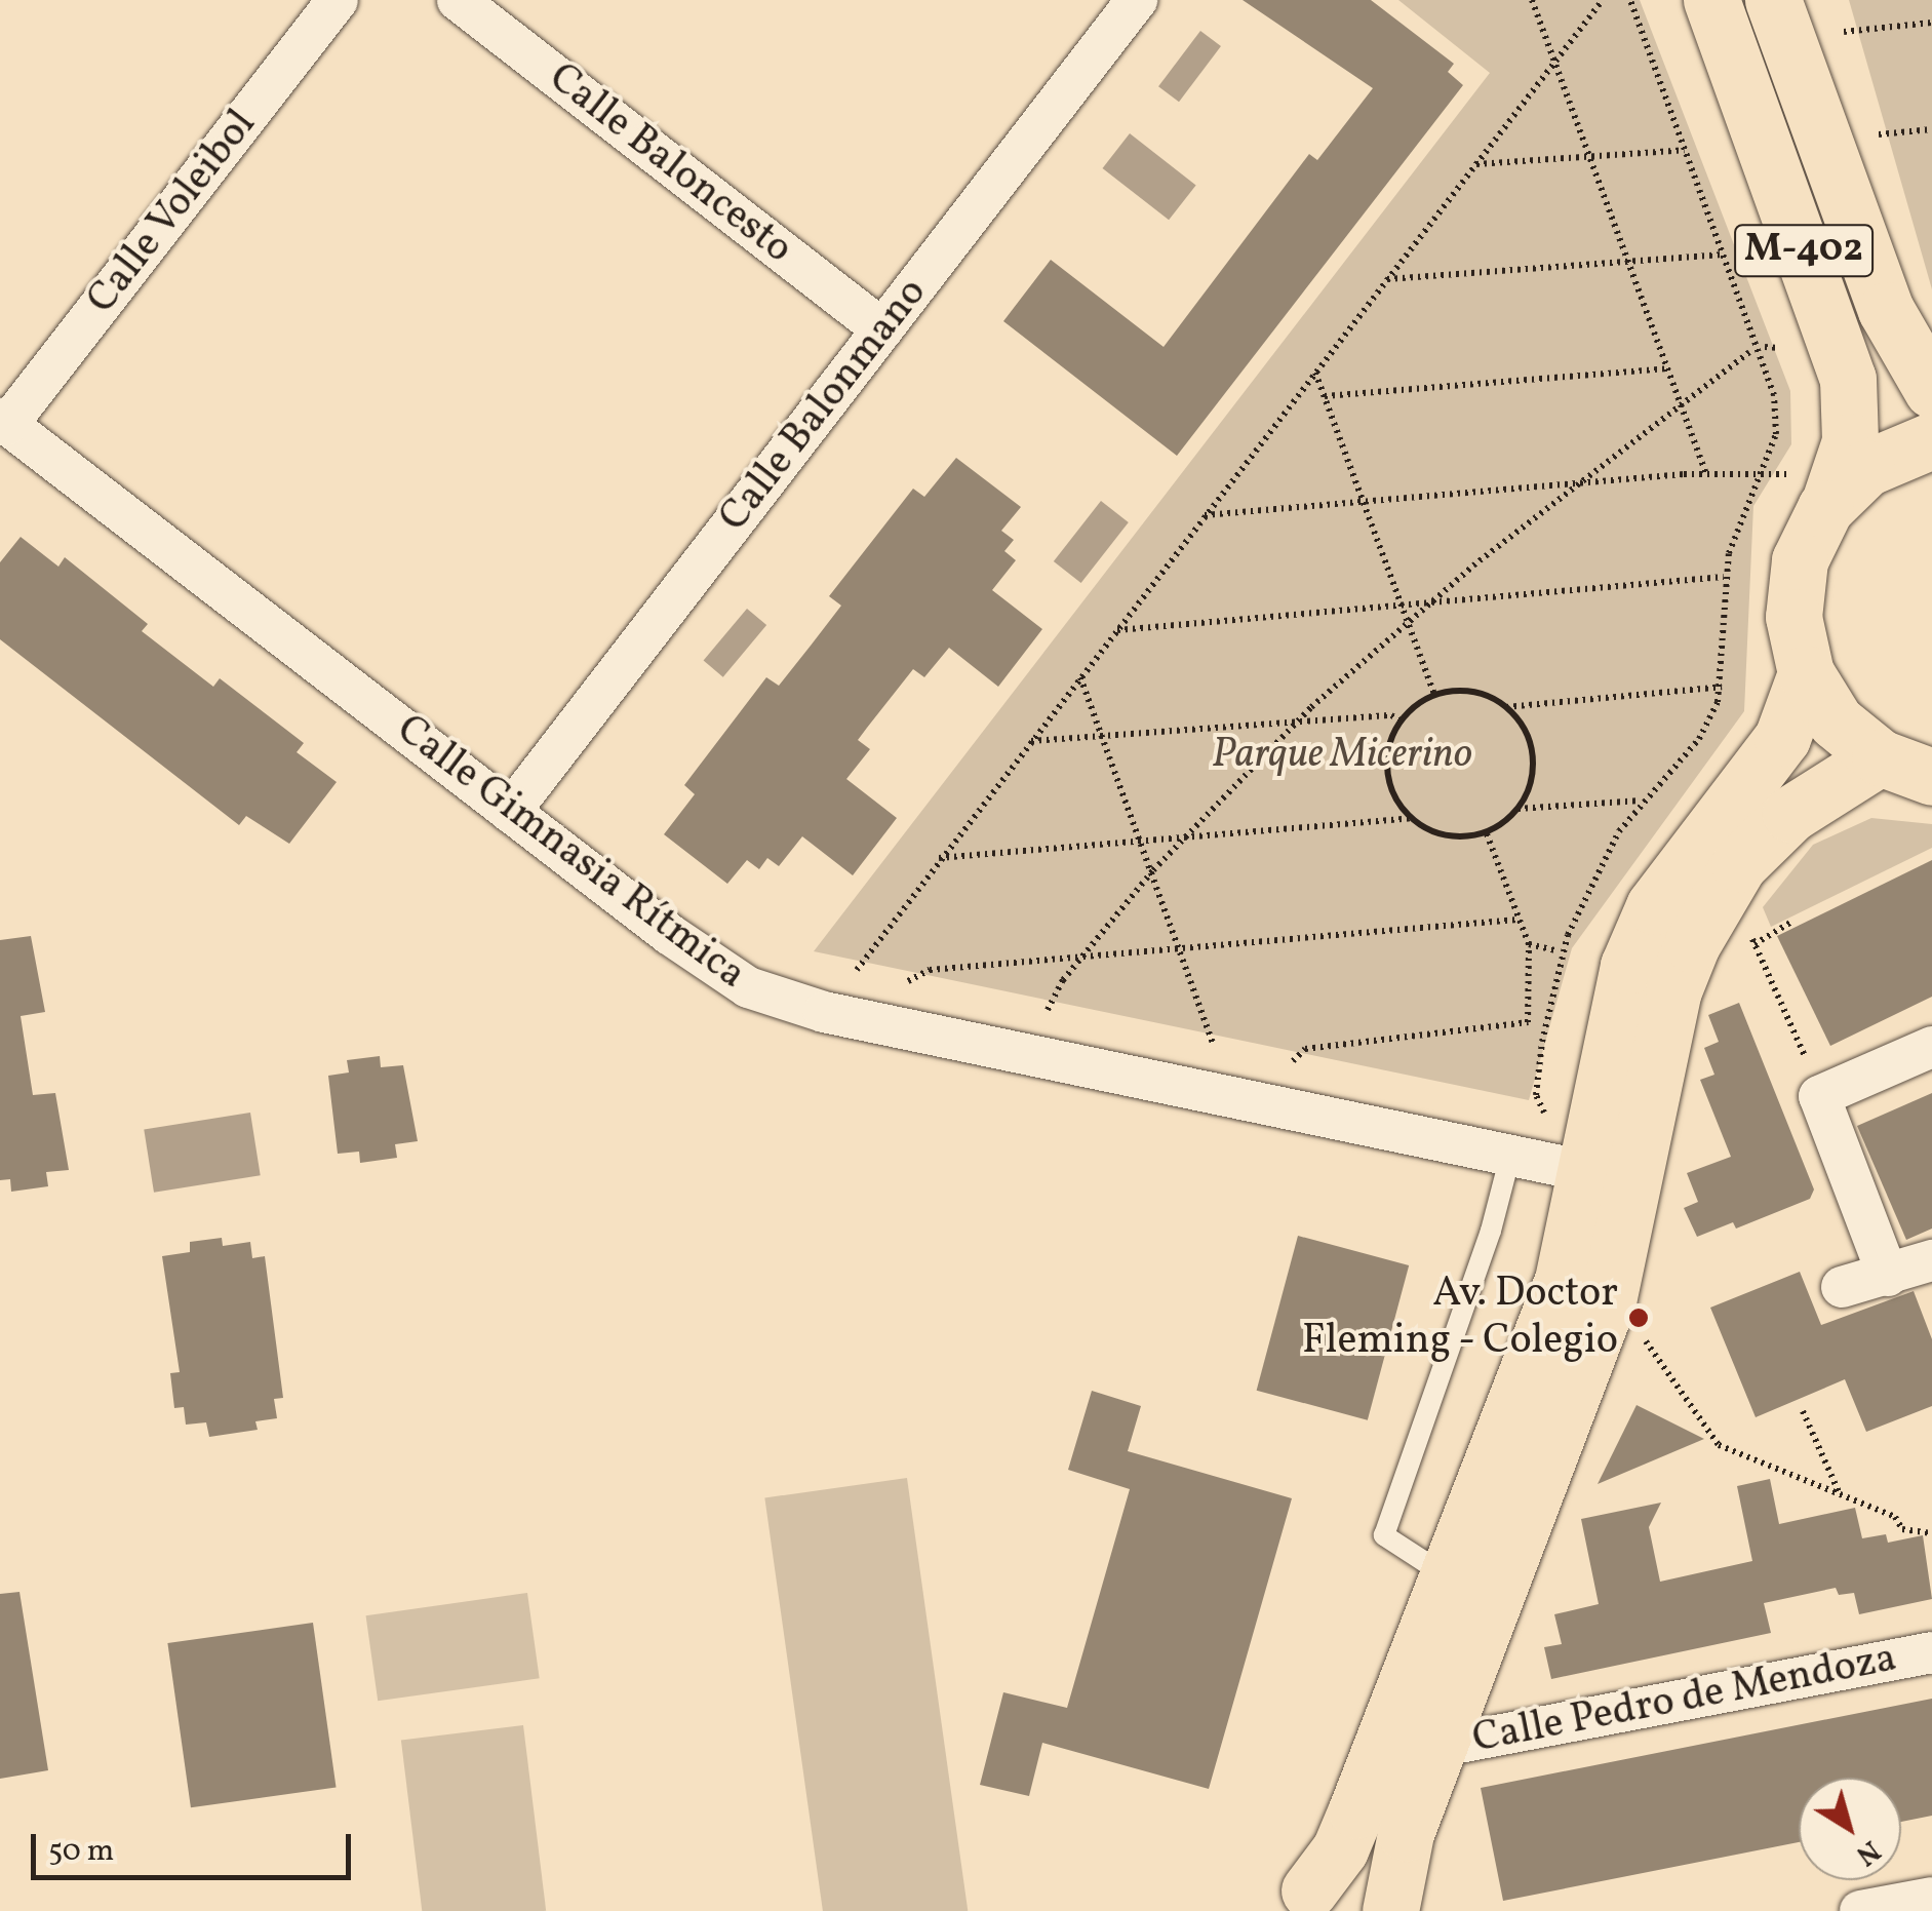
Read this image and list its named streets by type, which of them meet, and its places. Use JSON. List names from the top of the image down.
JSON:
{
  "streets": {
    "main road": ["M-402"],
    "street": [
      "Calle Baloncesto",
      "Calle Voleibol",
      "Calle Balonmano",
      "Calle Gimnasia Rítmica",
      "Calle Pedro de Mendoza"
    ]
  },
  "crossings": [
    ["Calle Baloncesto", "Calle Balonmano"],
    ["Calle Voleibol", "Calle Gimnasia Rítmica"],
    ["Calle Balonmano", "Calle Gimnasia Rítmica"]
  ],
  "parks": ["Parque Micerino"],
  "places": ["Av. Doctor Fleming - Colegio"],
  "scale_bar": "50 m",
  "north": "bottom right"
}
